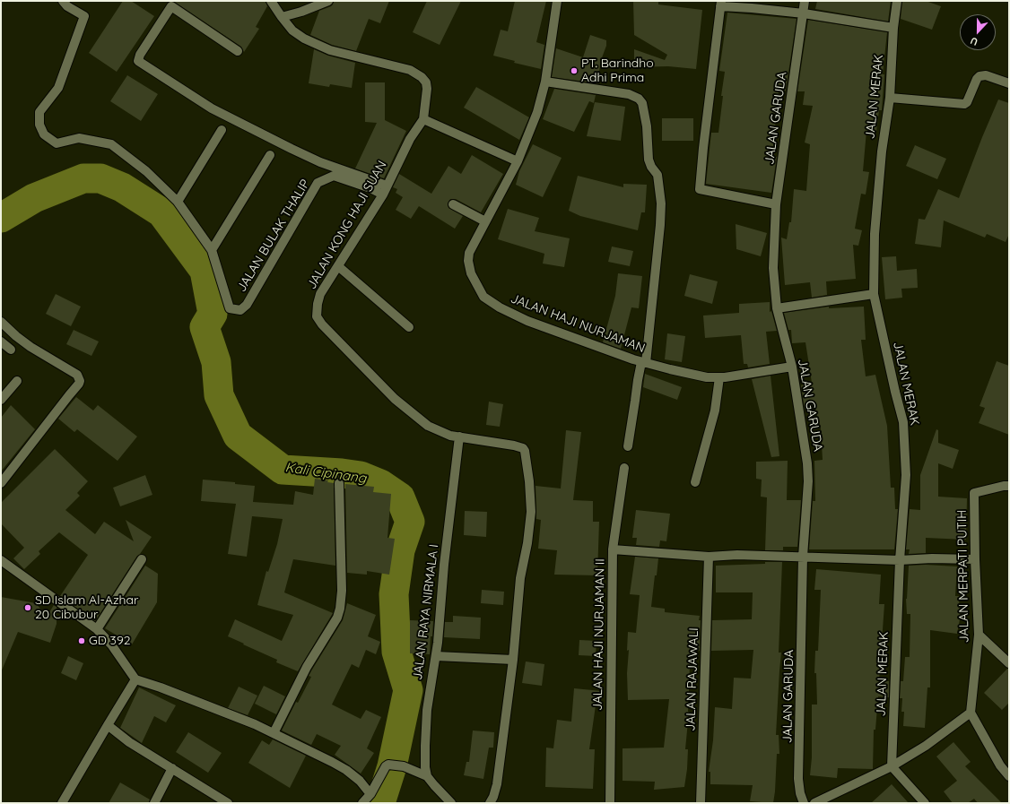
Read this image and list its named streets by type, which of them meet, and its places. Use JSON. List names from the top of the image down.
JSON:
{
  "streets": {
    "street": [
      "JALAN MERAK",
      "JALAN GARUDA",
      "JALAN KONG HAJI SUAN",
      "JALAN BULAK THALIP",
      "JALAN HAJI NURJAMAN",
      "JALAN MERPATI PUTIH",
      "JALAN RAYA NIRMALA I",
      "JALAN HAJI NURJAMAN II",
      "JALAN RAJAWALI"
    ]
  },
  "crossings": [
    ["JALAN GARUDA", "JALAN HAJI NURJAMAN"],
    ["JALAN KONG HAJI SUAN", "JALAN BULAK THALIP"],
    ["JALAN KONG HAJI SUAN", "JALAN RAYA NIRMALA I"]
  ],
  "water": ["Kali Cipinang"],
  "places": ["PT. Barindho Adhi Prima", "SD Islam Al-Azhar 20 Cibubur", "GD 392"],
  "north": "bottom"
}
